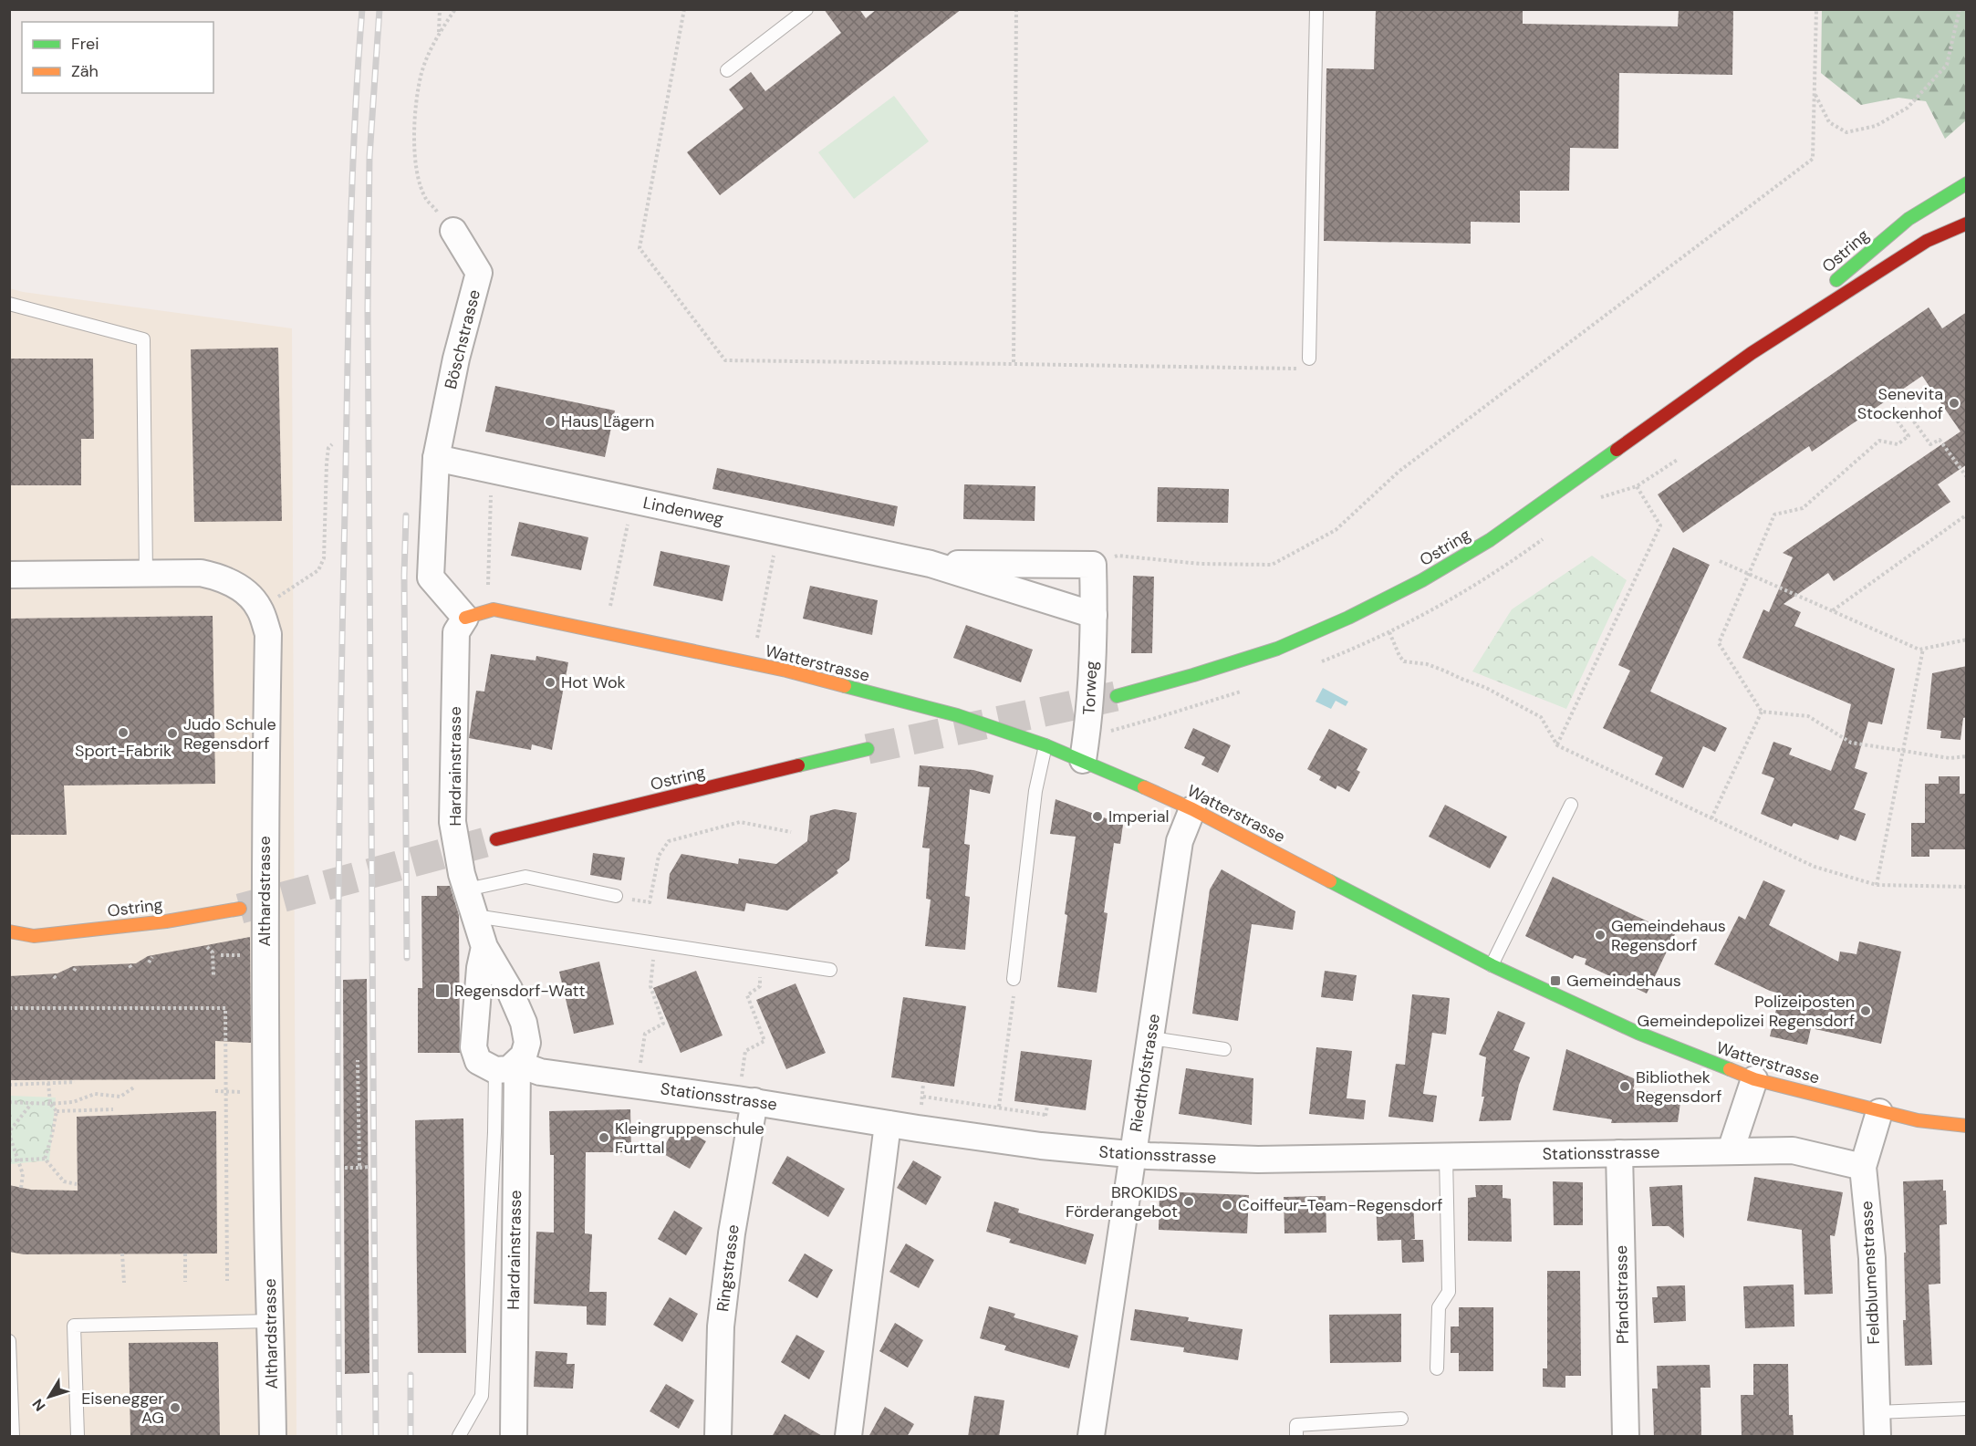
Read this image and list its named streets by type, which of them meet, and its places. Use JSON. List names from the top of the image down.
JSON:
{
  "streets": {
    "main road": ["Ostring", "Watterstrasse"],
    "street": [
      "Böschstrasse",
      "Lindenweg",
      "Torweg",
      "Hardrainstrasse",
      "Althardstrasse",
      "Riedthofstrasse",
      "Stationsstrasse",
      "Ringstrasse",
      "Feldblumenstrasse",
      "Pfandstrasse"
    ]
  },
  "crossings": [
    ["Böschstrasse", "Lindenweg"],
    ["Böschstrasse", "Watterstrasse"],
    ["Böschstrasse", "Hardrainstrasse"],
    ["Lindenweg", "Torweg"],
    ["Watterstrasse", "Torweg"],
    ["Watterstrasse", "Hardrainstrasse"],
    ["Watterstrasse", "Riedthofstrasse"],
    ["Watterstrasse", "Feldblumenstrasse"],
    ["Hardrainstrasse", "Stationsstrasse"],
    ["Riedthofstrasse", "Stationsstrasse"],
    ["Stationsstrasse", "Ringstrasse"],
    ["Stationsstrasse", "Feldblumenstrasse"],
    ["Stationsstrasse", "Pfandstrasse"]
  ],
  "places": {
    "other": [
      "Senevita Stockenhof",
      "Haus Lägern",
      "Hot Wok",
      "Sport-Fabrik",
      "Judo Schule Regensdorf",
      "Imperial",
      "Gemeindehaus Regensdorf",
      "Polizeiposten Gemeindepolizei Regensdorf",
      "Bibliothek Regensdorf",
      "Kleingruppenschule Furttal",
      "BROKIDS Förderangebot",
      "Coiffeur-Team-Regensdorf",
      "Eisenegger AG"
    ],
    "transit": ["Gemeindehaus", "Regensdorf-Watt"]
  },
  "legend": ["Frei", "Zäh"],
  "north": "bottom left"
}
